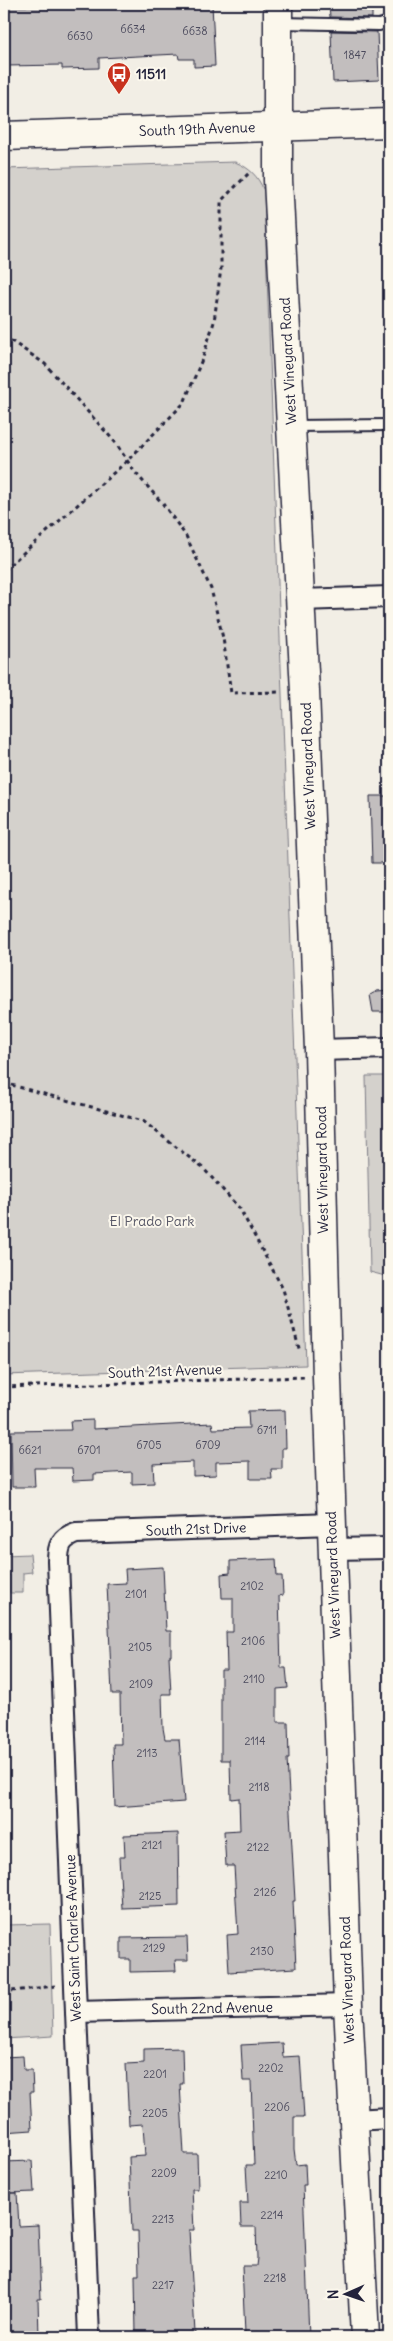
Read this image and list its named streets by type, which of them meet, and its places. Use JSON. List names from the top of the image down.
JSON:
{
  "streets": {
    "street": [
      "South 19th Avenue",
      "West Vineyard Road",
      "South 21st Drive",
      "West Saint Charles Avenue",
      "South 22nd Avenue"
    ],
    "path": ["South 21st Avenue"]
  },
  "crossings": [
    ["South 19th Avenue", "West Vineyard Road"],
    ["West Vineyard Road", "South 21st Avenue"],
    ["West Vineyard Road", "South 21st Drive"],
    ["West Vineyard Road", "South 22nd Avenue"],
    ["South 21st Drive", "West Saint Charles Avenue"],
    ["West Saint Charles Avenue", "South 22nd Avenue"]
  ],
  "parks": ["El Prado Park"],
  "places": {
    "bus stop": ["11511"]
  },
  "house_numbers": [
    "6634",
    "6638",
    "6630",
    "1847",
    "6711",
    "6705",
    "6709",
    "6621",
    "6701",
    "2102",
    "2101",
    "2106",
    "2105",
    "2110",
    "2109",
    "2114",
    "2113",
    "2118",
    "2121",
    "2122",
    "2126",
    "2125",
    "2129",
    "2130",
    "2202",
    "2201",
    "2206",
    "2205",
    "2209",
    "2210",
    "2214",
    "2213",
    "2218",
    "2217"
  ],
  "north": "left"
}
